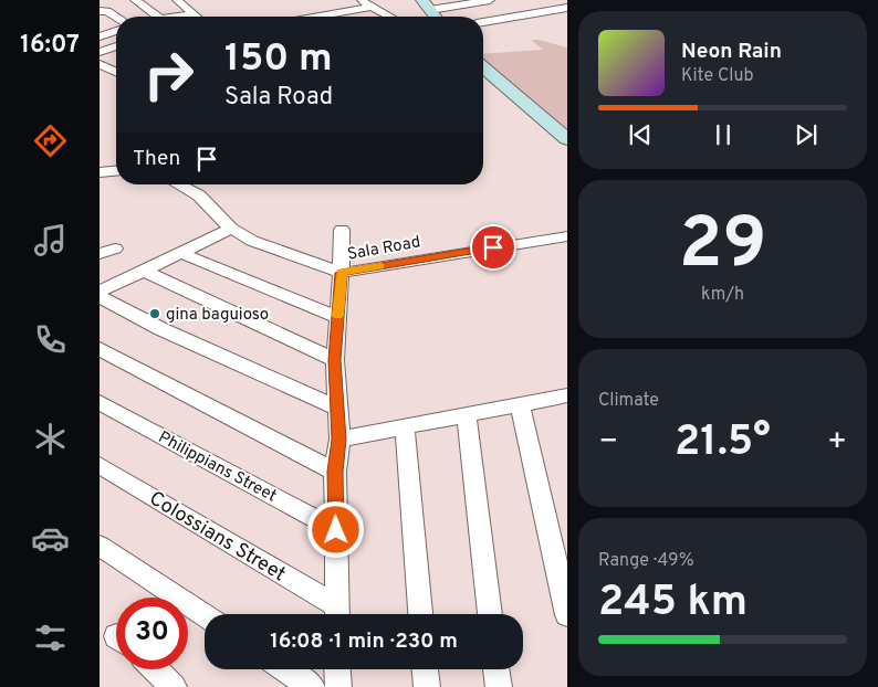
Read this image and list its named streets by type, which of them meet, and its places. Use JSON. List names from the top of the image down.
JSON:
{
  "streets": {
    "street": ["Sala Road", "Philippians Street", "Colossians Street"]
  },
  "places": ["gina baguioso"],
  "page": {
    "tabs": "16:07",
    "turn": ["150 m", "Sala Road"],
    "song": ["Neon Rain", "Kite Club"],
    "then": "Then",
    "tile": [
      ["29", "km/h"],
      "Climate",
      ["Range · 49%", "245 km"]
    ],
    "heat": ["−", "21.5°", "+"],
    "limit": "30",
    "trip": "16:08 · 1 min · 230 m"
  }
}
